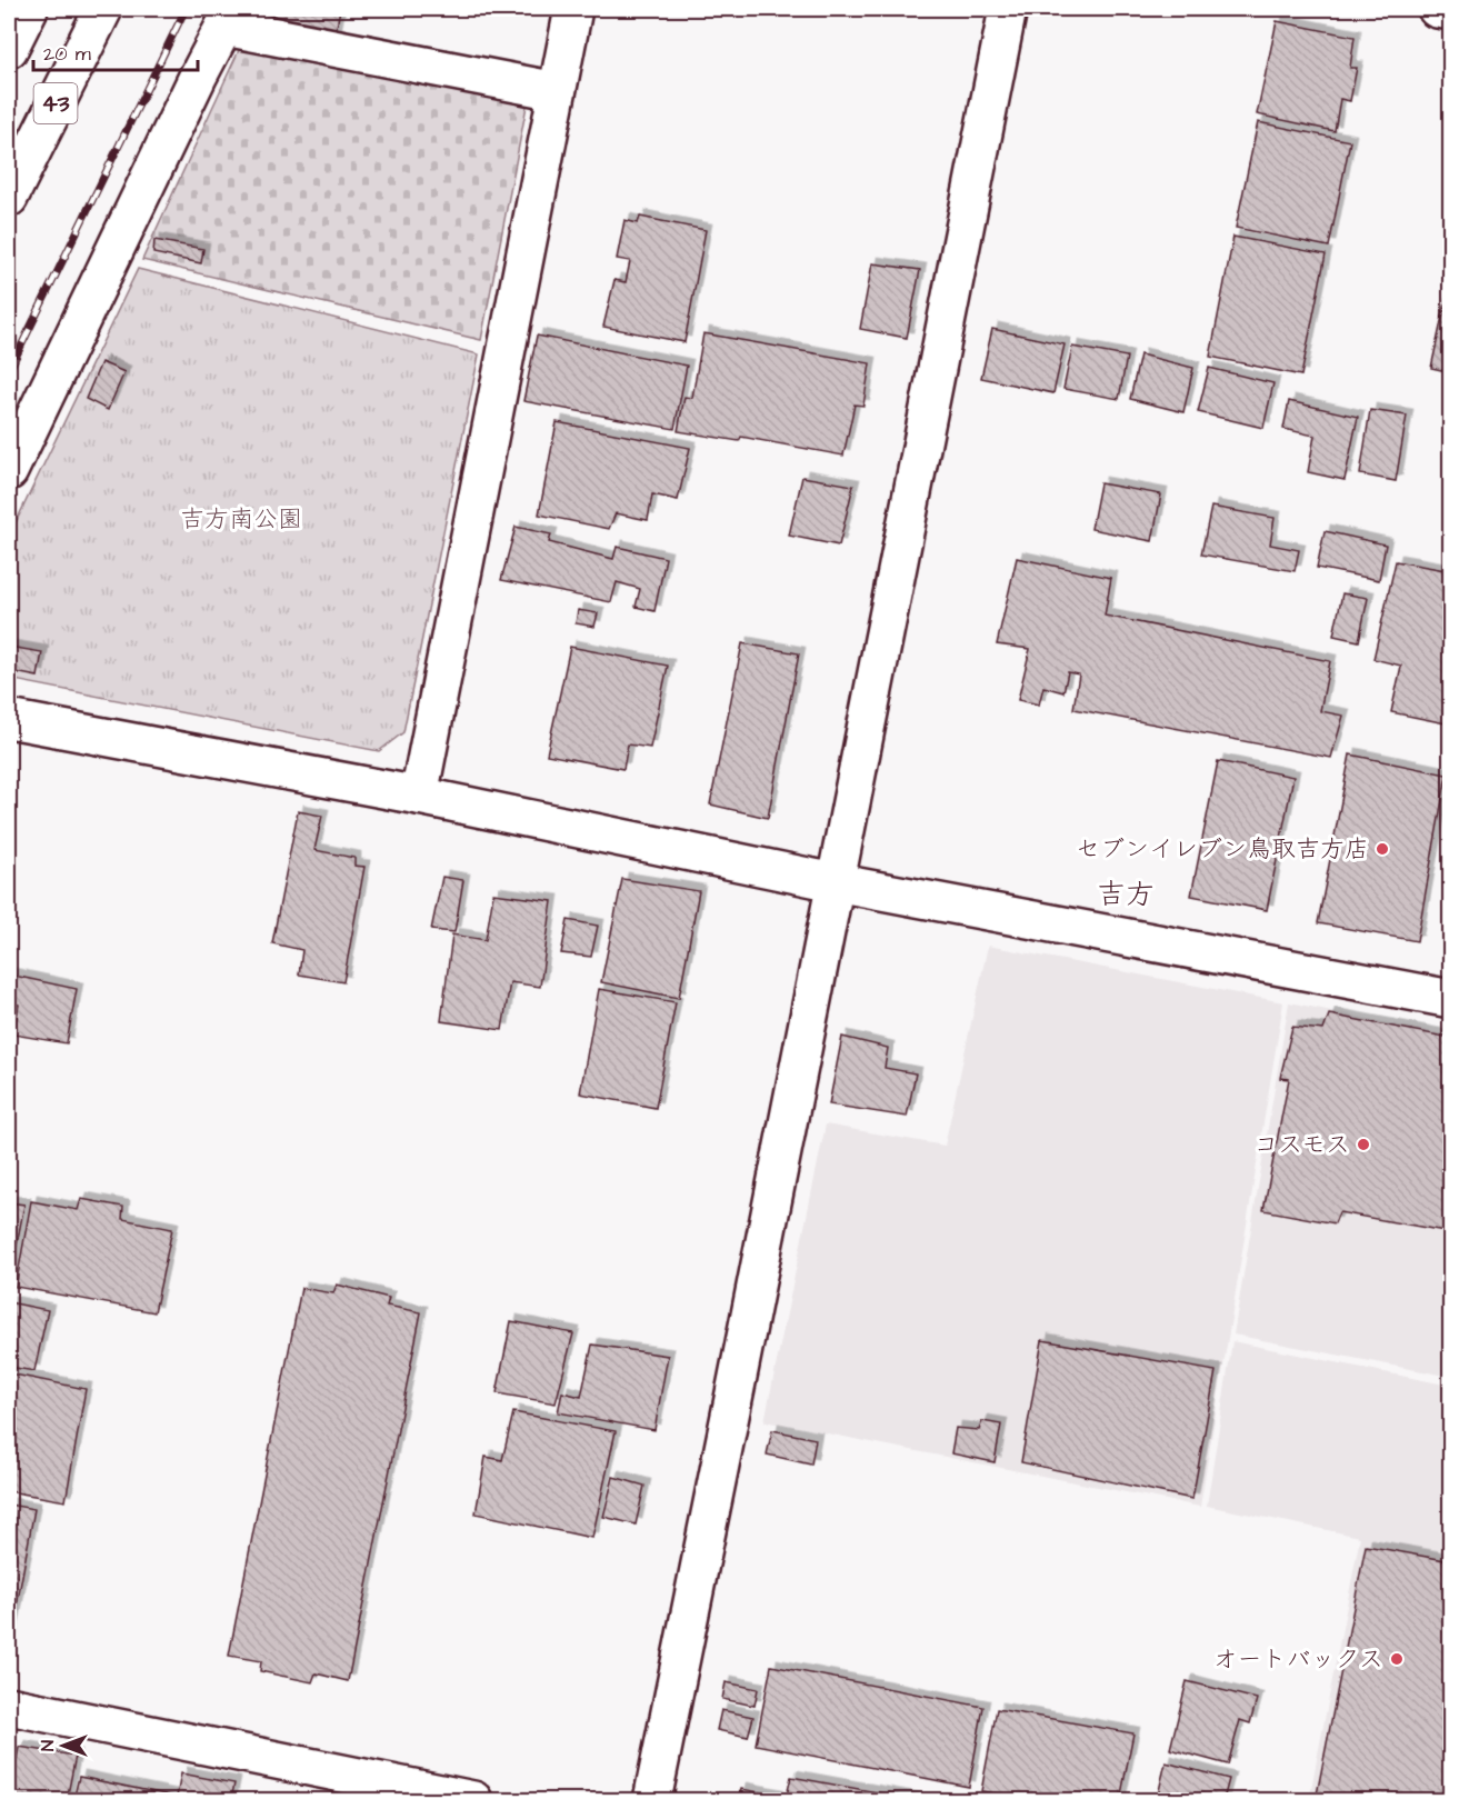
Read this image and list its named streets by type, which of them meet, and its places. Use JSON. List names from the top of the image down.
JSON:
{
  "streets": {
    "street": ["43"]
  },
  "districts": ["吉方"],
  "parks": ["吉方南公園"],
  "places": ["セブンイレブン鳥取吉方店", "コスモス", "オートバックス"],
  "scale_bar": "20 m",
  "north": "left"
}
